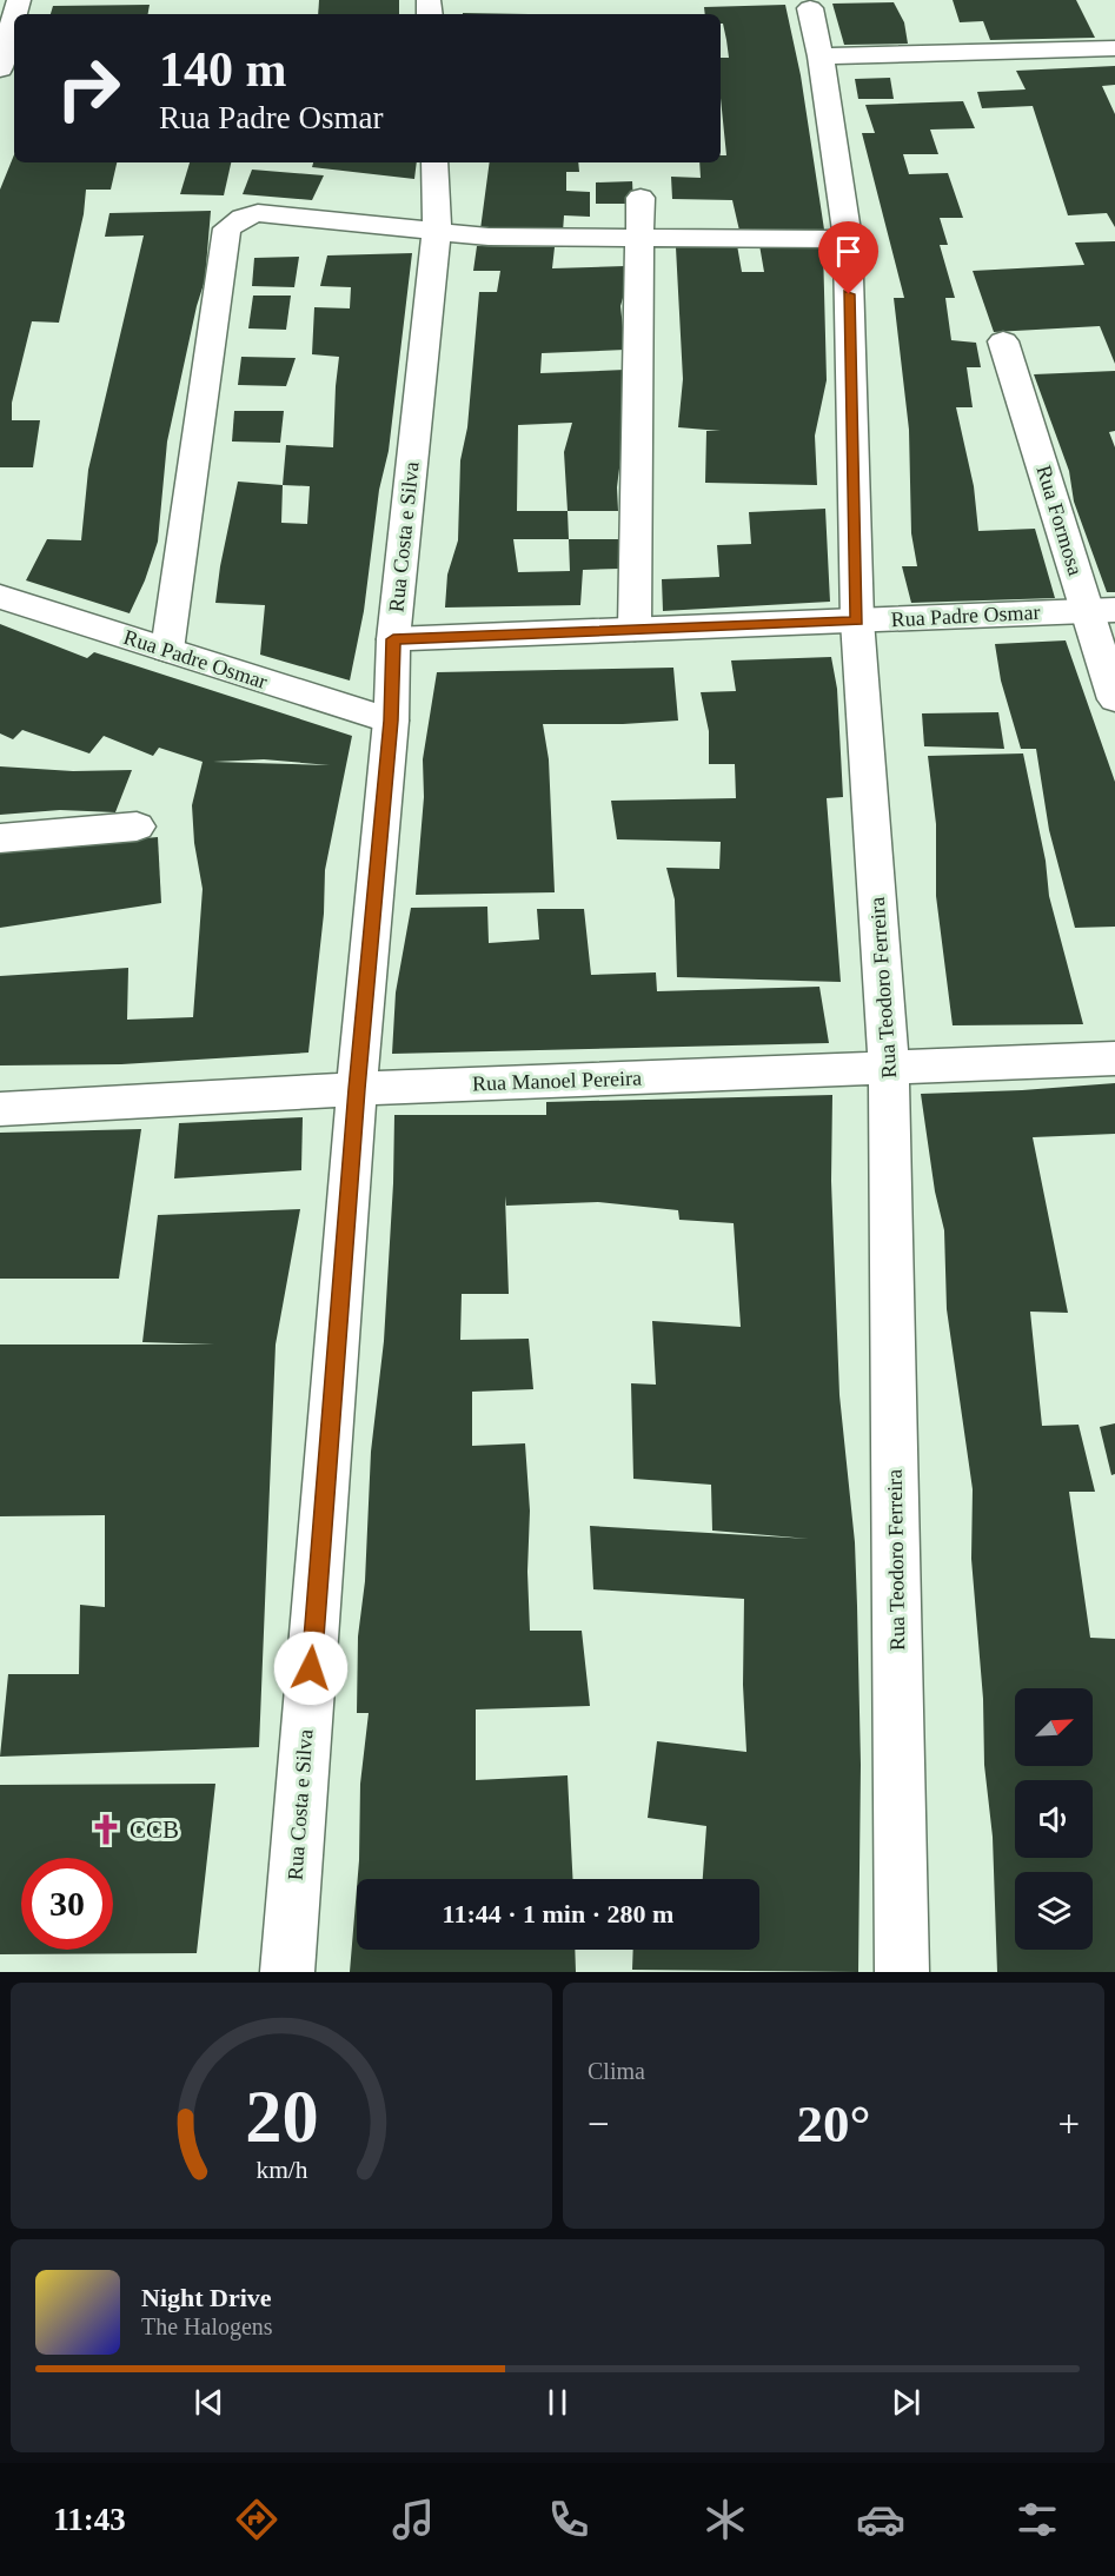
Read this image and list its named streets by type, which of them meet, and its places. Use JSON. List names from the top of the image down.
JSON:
{
  "streets": {
    "street": [
      "Rua Formosa",
      "Rua Costa e Silva",
      "Rua Padre Osmar",
      "Rua Teodoro Ferreira",
      "Rua Manoel Pereira"
    ]
  },
  "crossings": [
    ["Rua Formosa", "Rua Padre Osmar"],
    ["Rua Costa e Silva", "Rua Padre Osmar"],
    ["Rua Costa e Silva", "Rua Manoel Pereira"],
    ["Rua Padre Osmar", "Rua Teodoro Ferreira"],
    ["Rua Teodoro Ferreira", "Rua Manoel Pereira"]
  ],
  "places": {
    "church": ["CCB"]
  },
  "north": "top right",
  "page": {
    "turn": ["140 m", "Rua Padre Osmar"],
    "limit": "30",
    "trip": "11:44 · 1 min · 280 m",
    "tile": "Clima",
    "heat": ["−", "20°", "+"],
    "song": ["Night Drive", "The Halogens"],
    "tabs": "11:43",
    "gauge": ["20", "km/h"]
  }
}
